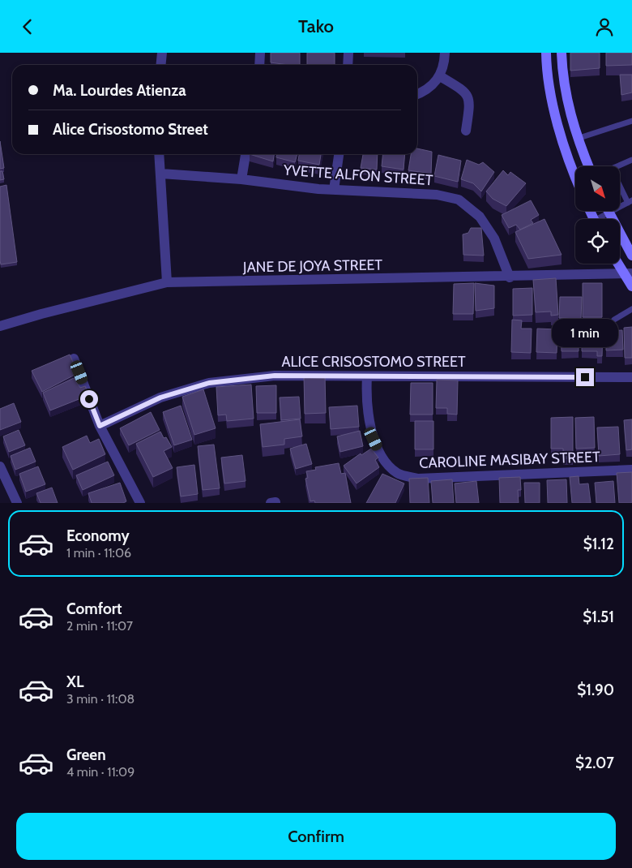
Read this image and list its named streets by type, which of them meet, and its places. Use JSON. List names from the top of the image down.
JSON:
{
  "streets": {
    "street": [
      "YVETTE ALFON STREET",
      "JANE DE JOYA STREET",
      "ALICE CRISOSTOMO STREET",
      "CAROLINE MASIBAY STREET"
    ]
  },
  "crossings": [
    ["YVETTE ALFON STREET", "JANE DE JOYA STREET"],
    ["ALICE CRISOSTOMO STREET", "CAROLINE MASIBAY STREET"]
  ],
  "north": "bottom right",
  "page": {
    "header": "Tako",
    "banner": ["Ma. Lourdes Atienza", "Alice Crisostomo Street"],
    "bubble": "1 min",
    "list": [
      {
        "name": "Economy",
        "note": "1 min · 11:06",
        "value": "$1.12"
      },
      {
        "name": "Comfort",
        "note": "2 min · 11:07",
        "value": "$1.51"
      },
      {
        "name": "XL",
        "note": "3 min · 11:08",
        "value": "$1.90"
      },
      {
        "name": "Green",
        "note": "4 min · 11:09",
        "value": "$2.07"
      }
    ],
    "buttons": "Confirm"
  }
}
